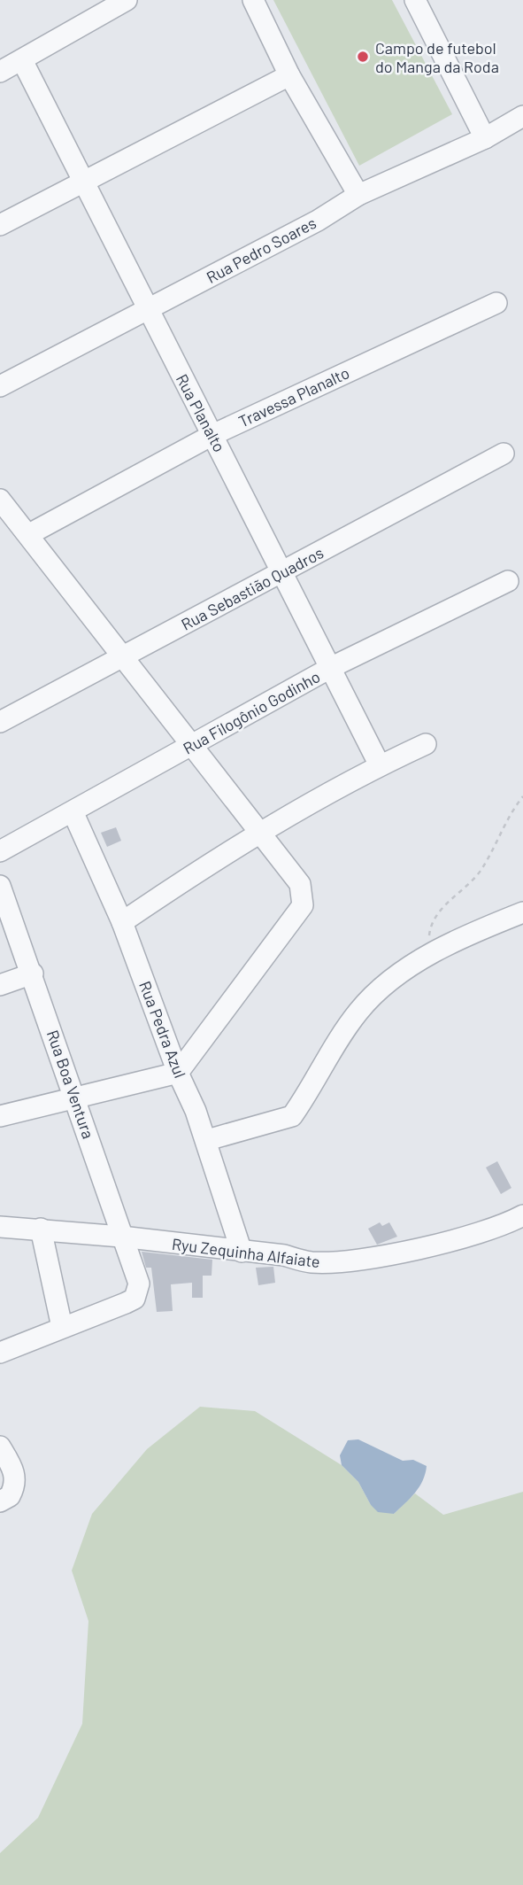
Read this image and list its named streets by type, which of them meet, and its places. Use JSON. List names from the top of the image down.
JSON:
{
  "streets": {
    "street": [
      "Rua Pedro Soares",
      "Travessa Planalto",
      "Rua Planalto",
      "Rua Sebastião Quadros",
      "Rua Filogônio Godinho",
      "Rua Pedra Azul",
      "Rua Boa Ventura",
      "Ryu Zequinha Alfaiate"
    ]
  },
  "crossings": [
    ["Rua Pedro Soares", "Rua Planalto"],
    ["Travessa Planalto", "Rua Planalto"],
    ["Rua Planalto", "Rua Sebastião Quadros"],
    ["Rua Planalto", "Rua Filogônio Godinho"],
    ["Rua Filogônio Godinho", "Rua Pedra Azul"],
    ["Rua Pedra Azul", "Ryu Zequinha Alfaiate"],
    ["Rua Boa Ventura", "Ryu Zequinha Alfaiate"]
  ],
  "places": ["Campo de futebol do Manga da Roda"]
}
